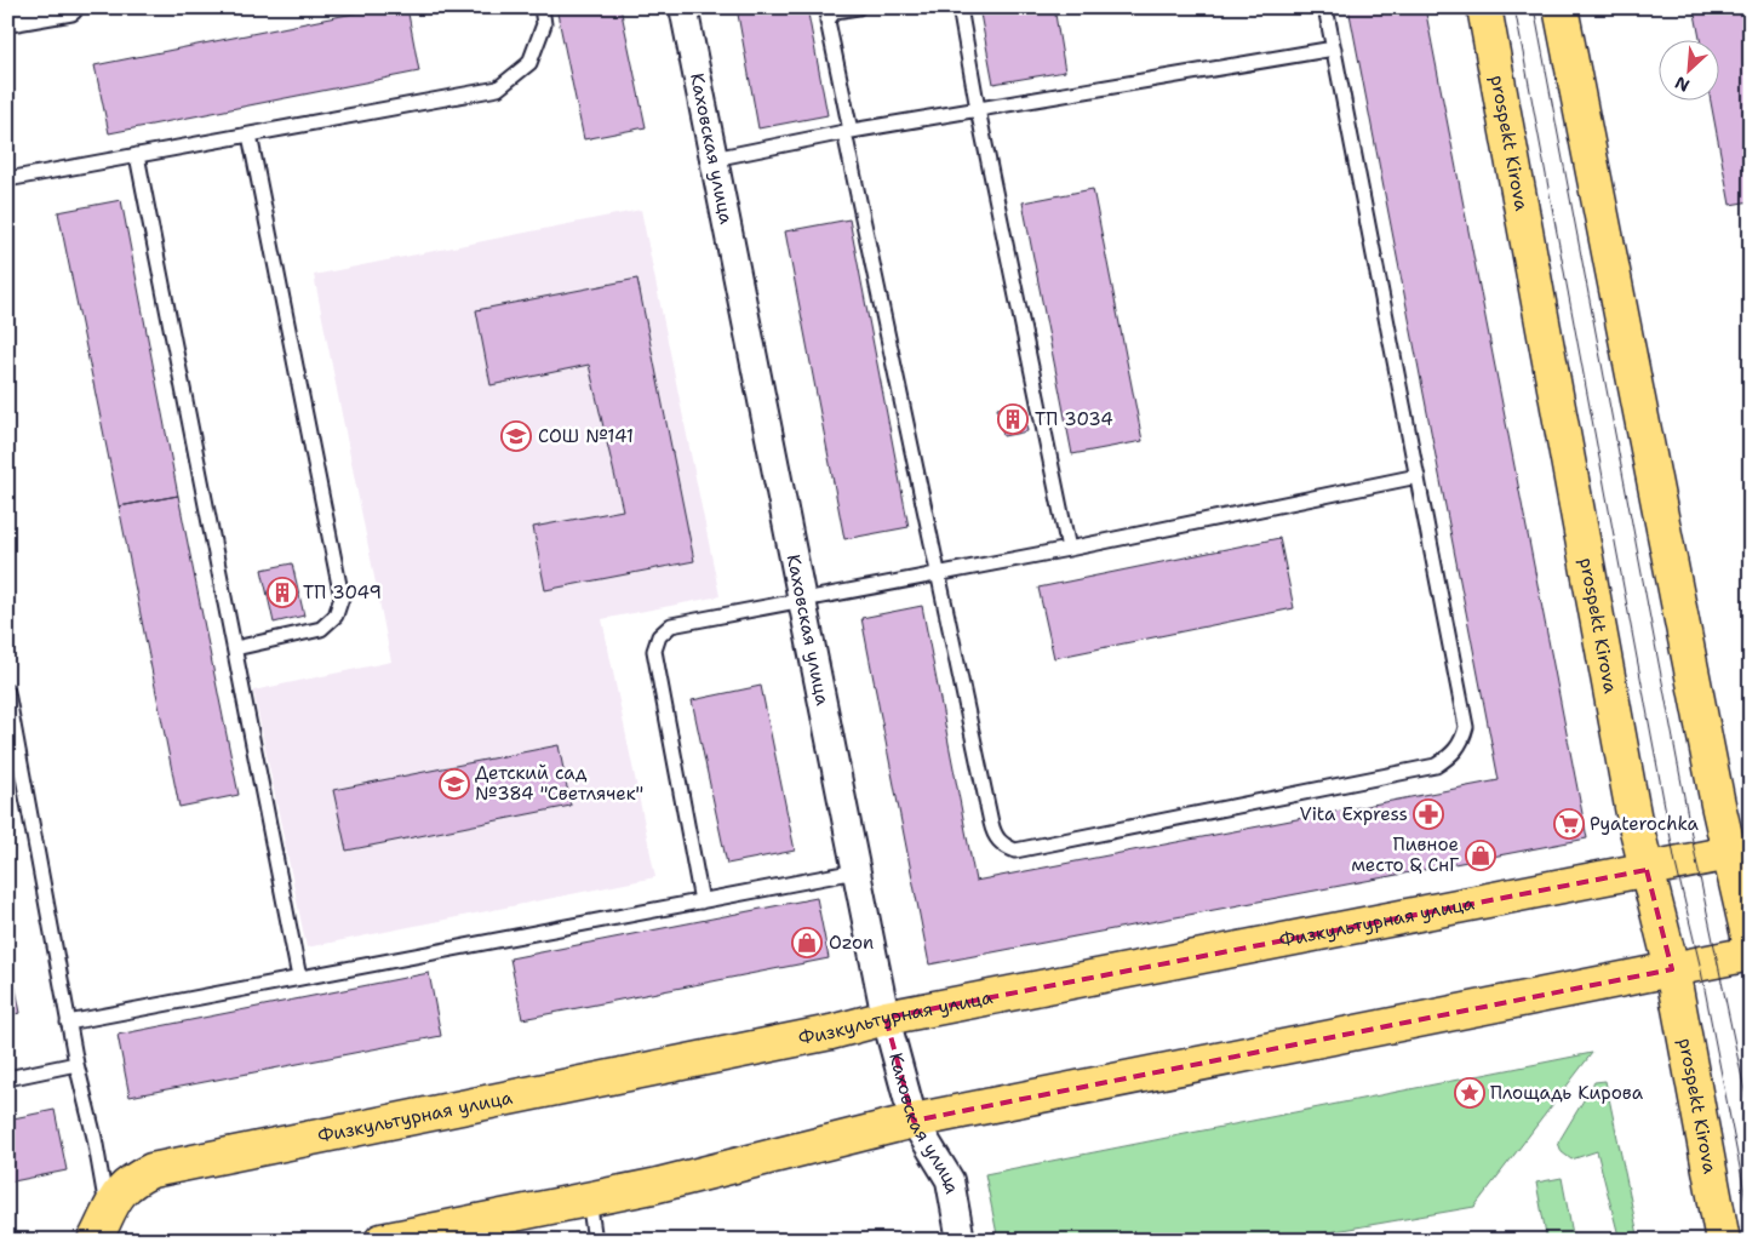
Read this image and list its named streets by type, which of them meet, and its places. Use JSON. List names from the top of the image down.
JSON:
{
  "streets": {
    "main road": ["prospekt Kirova", "Физкультурная улица"],
    "street": ["Каховская улица"]
  },
  "crossings": [
    ["prospekt Kirova", "Физкультурная улица"],
    ["Каховская улица", "Физкультурная улица"]
  ],
  "places": {
    "building": ["ТП 3034", "ТП 3049"],
    "school or university": ["СОШ №141", "Детский сад №384 \"Светлячек\""],
    "pharmacy": ["Vita Express"],
    "supermarket": ["Pyaterochka"],
    "shop": ["Пивное место & СнГ", "Ozon"],
    "place": ["Площадь Кирова"]
  },
  "north": "bottom left"
}
